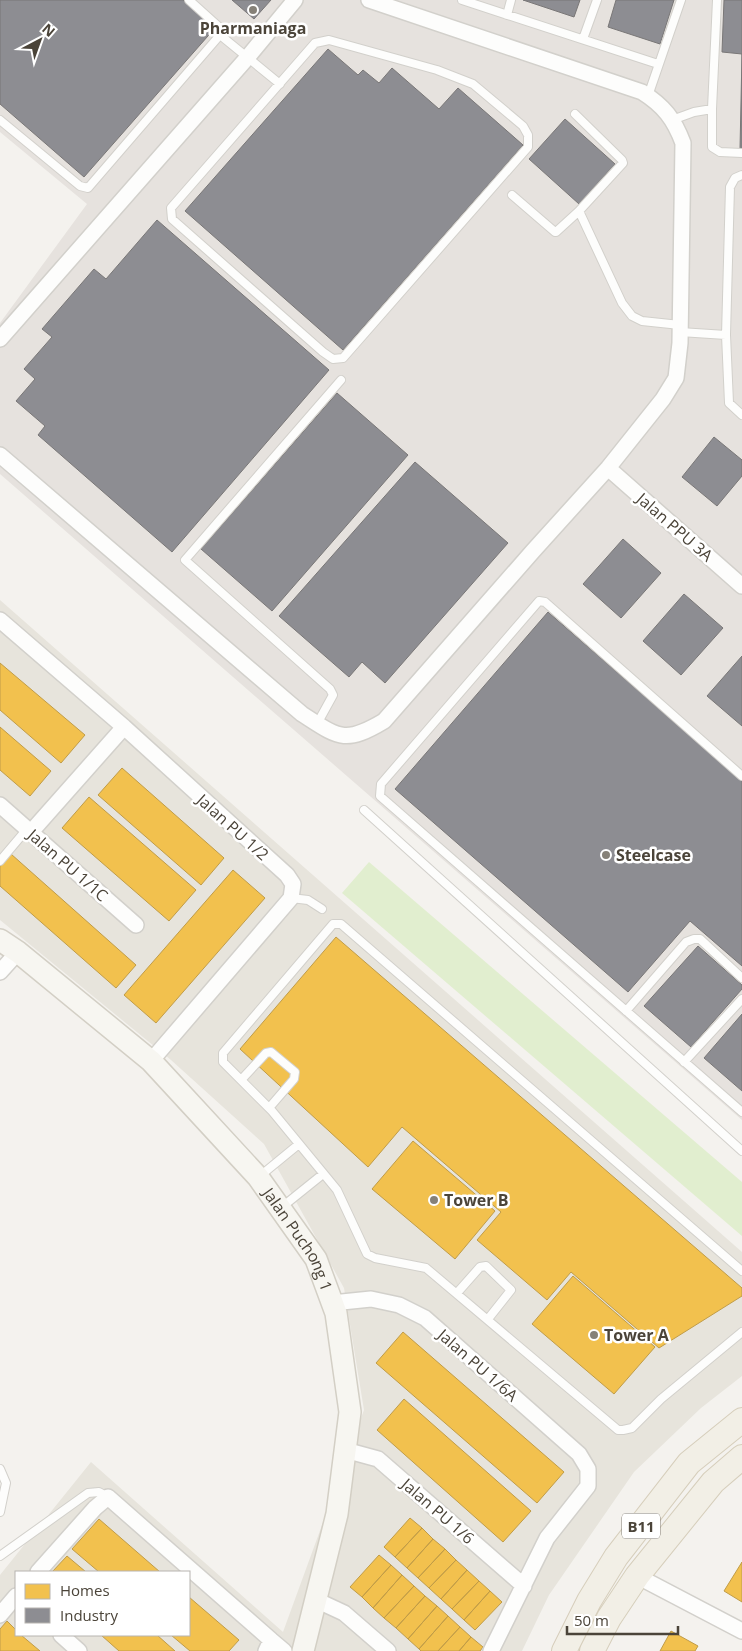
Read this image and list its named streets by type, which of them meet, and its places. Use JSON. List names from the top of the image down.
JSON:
{
  "streets": {
    "main road": ["B11"],
    "street": [
      "Jalan PPU 3A",
      "Jalan PU 1/2",
      "Jalan PU 1/1C",
      "Jalan Puchong 1",
      "Jalan PU 1/6A",
      "Jalan PU 1/6"
    ]
  },
  "crossings": [
    ["Jalan Puchong 1", "Jalan PU 1/6A"],
    ["Jalan Puchong 1", "Jalan PU 1/6"],
    ["Jalan PU 1/6A", "Jalan PU 1/6"]
  ],
  "places": [
    "Pharmaniaga",
    "Steelcase",
    "Tower B",
    "Tower A"
  ],
  "legend": ["Homes", "Industry"],
  "scale_bar": "50 m",
  "north": "top right"
}
